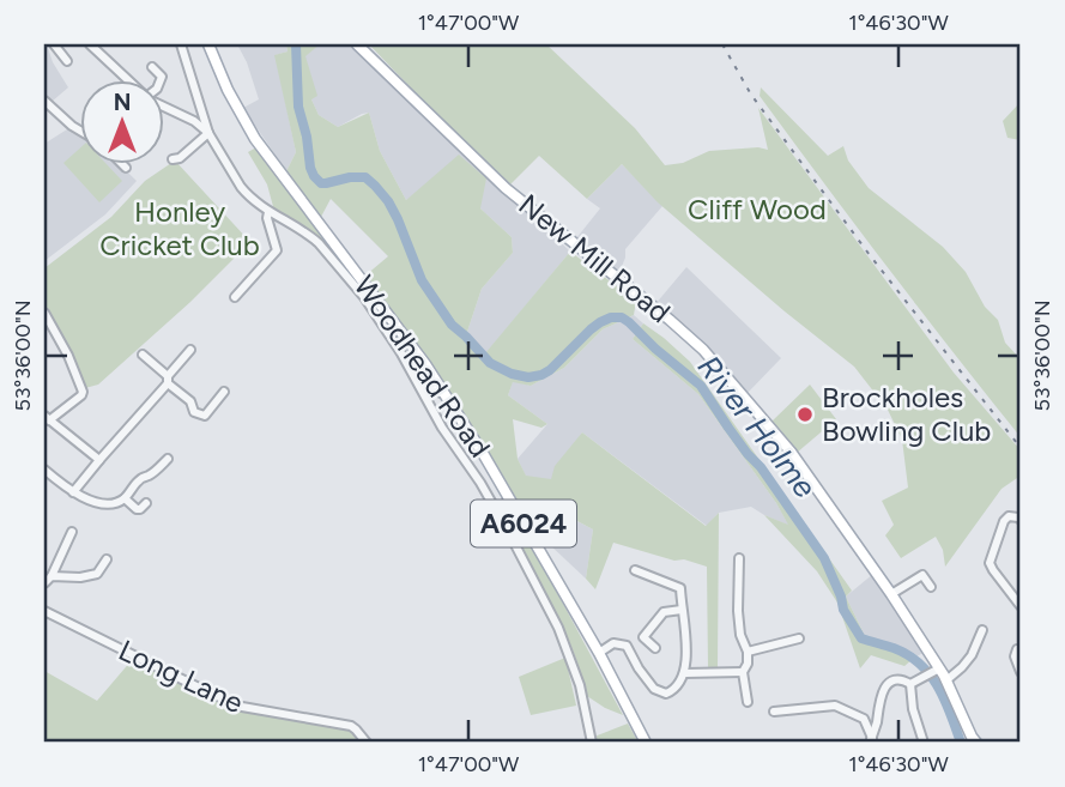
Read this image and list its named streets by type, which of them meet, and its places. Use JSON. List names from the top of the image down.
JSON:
{
  "streets": {
    "main road": ["New Mill Road", "Woodhead Road", "A6024"],
    "street": ["Long Lane"]
  },
  "water": ["River Holme"],
  "parks": ["Cliff Wood", "Honley Cricket Club"],
  "places": ["Brockholes Bowling Club"],
  "north": "top",
  "coordinates": ["1°47'00\"W", "1°46'30\"W", "53°36'00\"N"]
}
